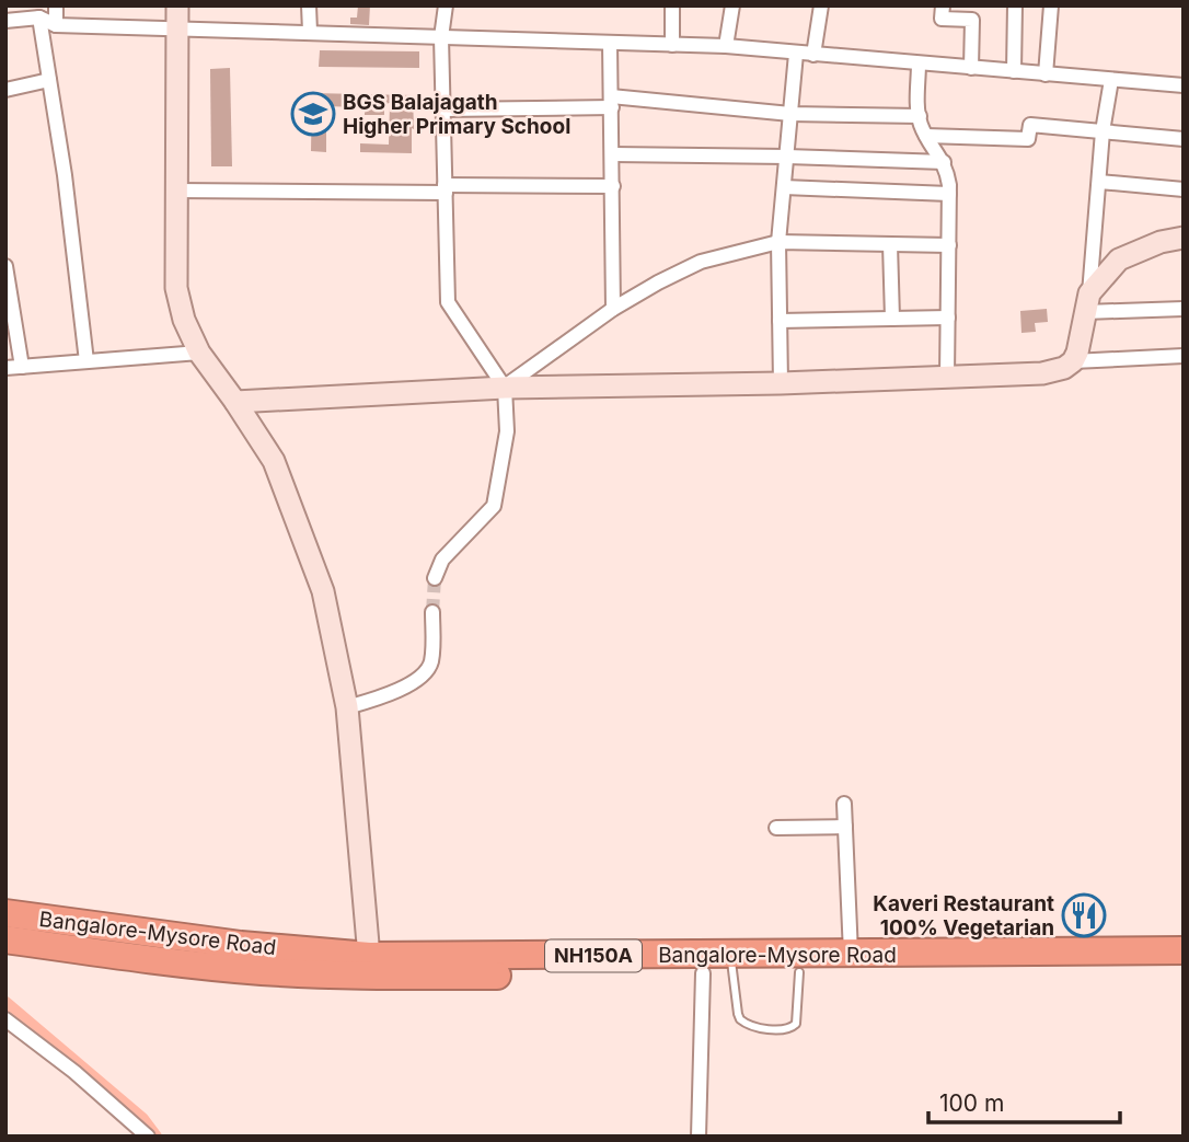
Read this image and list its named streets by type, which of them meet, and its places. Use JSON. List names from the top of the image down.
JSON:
{
  "streets": {
    "highway": ["Bangalore-Mysore Road", "NH150A"]
  },
  "places": {
    "school or university": ["BGS Balajagath Higher Primary School"],
    "restaurant": ["Kaveri Restaurant 100% Vegetarian"]
  },
  "scale_bar": "100 m"
}
